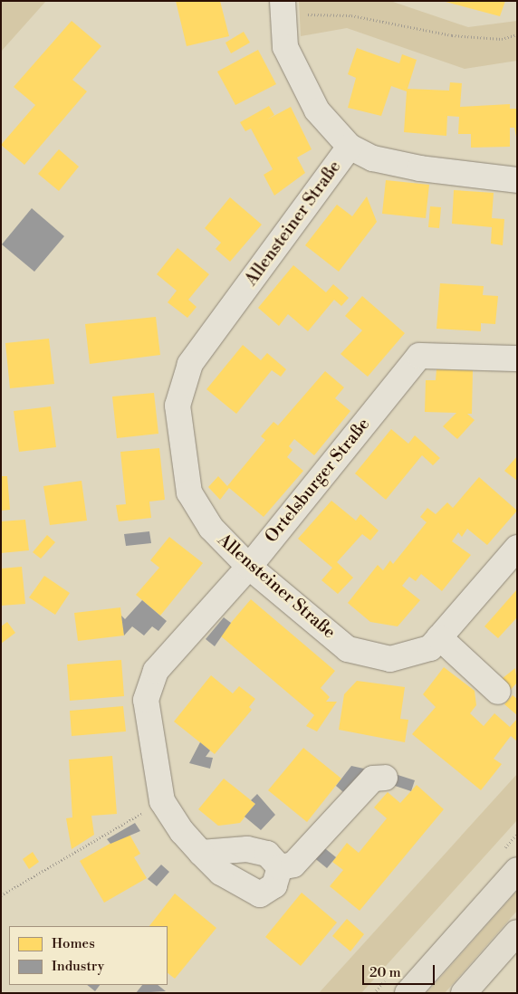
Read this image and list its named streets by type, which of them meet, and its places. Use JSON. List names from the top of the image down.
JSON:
{
  "streets": {
    "street": ["Allensteiner Straße", "Ortelsburger Straße"]
  },
  "crossings": [
    ["Allensteiner Straße", "Ortelsburger Straße"]
  ],
  "legend": ["Homes", "Industry"],
  "scale_bar": "20 m"
}
